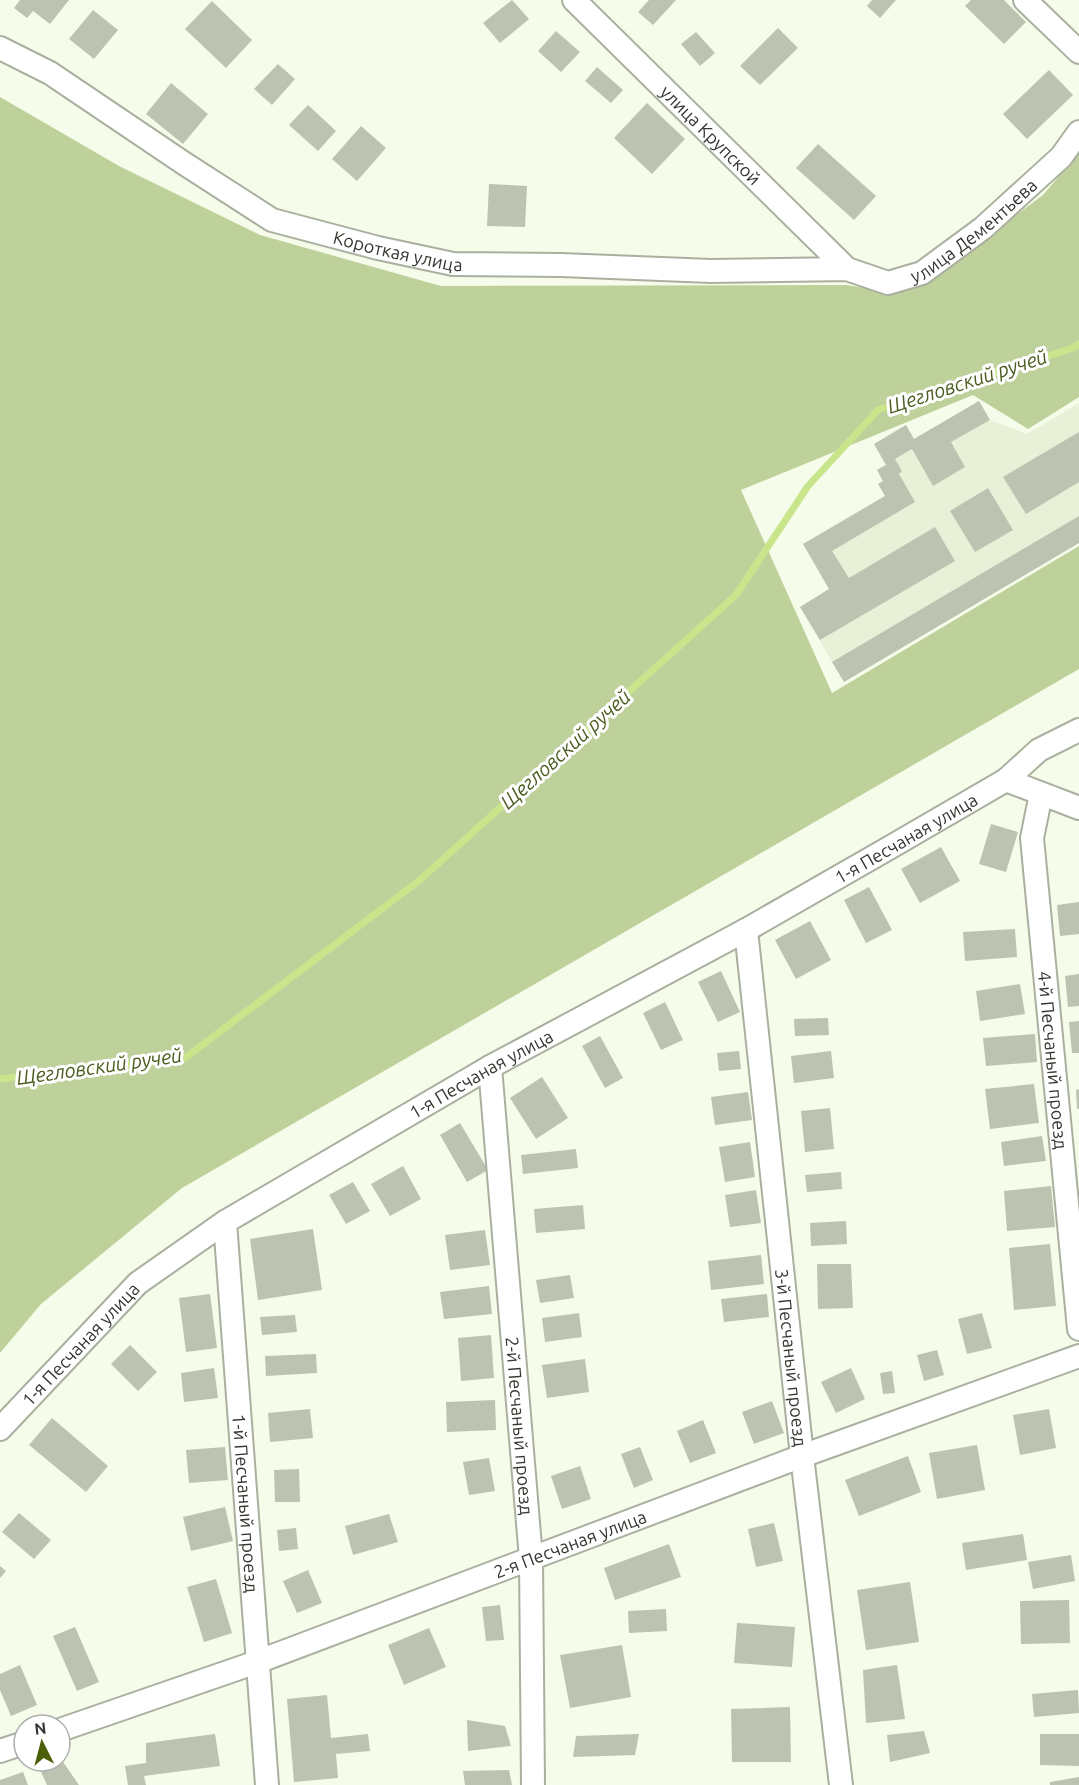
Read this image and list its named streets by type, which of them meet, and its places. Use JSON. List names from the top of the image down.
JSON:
{
  "streets": {
    "street": [
      "улица Крупской",
      "улица Дементьева",
      "Короткая улица",
      "1-я Песчаная улица",
      "4-й Песчаный проезд",
      "3-й Песчаный проезд",
      "2-й Песчаный проезд",
      "1-й Песчаный проезд",
      "2-я Песчаная улица"
    ]
  },
  "crossings": [
    ["улица Крупской", "улица Дементьева"],
    ["улица Крупской", "Короткая улица"],
    ["улица Дементьева", "Короткая улица"],
    ["1-я Песчаная улица", "3-й Песчаный проезд"],
    ["1-я Песчаная улица", "2-й Песчаный проезд"],
    ["1-я Песчаная улица", "1-й Песчаный проезд"],
    ["3-й Песчаный проезд", "2-я Песчаная улица"],
    ["2-й Песчаный проезд", "2-я Песчаная улица"],
    ["1-й Песчаный проезд", "2-я Песчаная улица"]
  ],
  "water": ["Щегловский ручей"],
  "north": "top"
}
